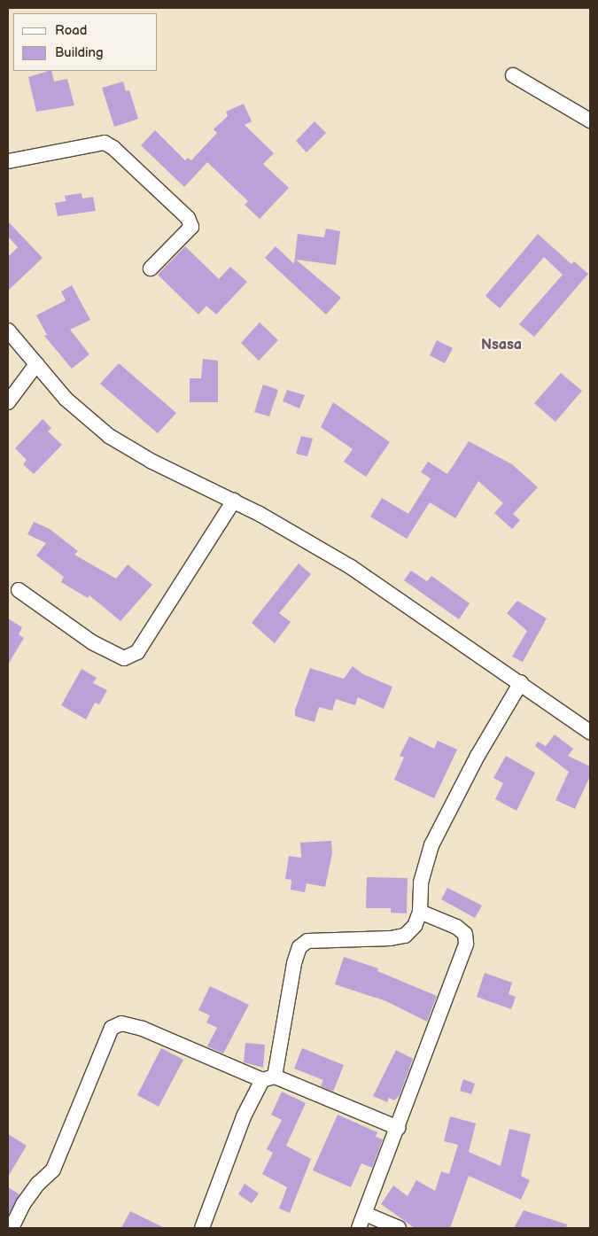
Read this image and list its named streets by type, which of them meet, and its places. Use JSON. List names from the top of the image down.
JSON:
{
  "districts": ["Nsasa"],
  "legend": ["Road", "Building"]
}
